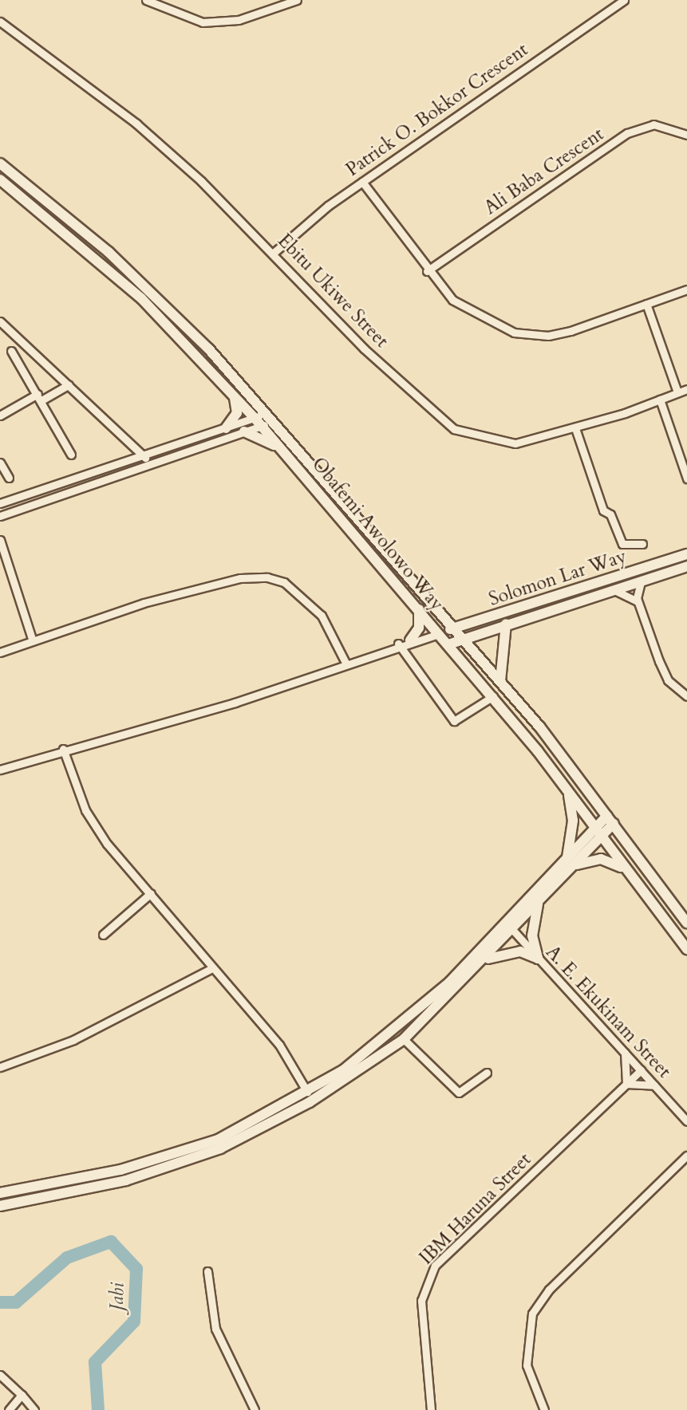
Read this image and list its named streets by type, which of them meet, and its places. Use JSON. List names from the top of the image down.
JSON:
{
  "streets": {
    "main road": ["Obafemi Awolowo Way", "Solomon Lar Way"],
    "street": [
      "Patrick O. Bokkor Crescent",
      "Ali Baba Crescent",
      "Ebitu Ukiwe Street",
      "A. E. Ekukinam Street",
      "IBM Haruna Street"
    ]
  },
  "crossings": [
    ["Patrick O. Bokkor Crescent", "Ebitu Ukiwe Street"],
    ["Obafemi Awolowo Way", "Solomon Lar Way"],
    ["A. E. Ekukinam Street", "IBM Haruna Street"]
  ],
  "water": ["Jabi"]
}
